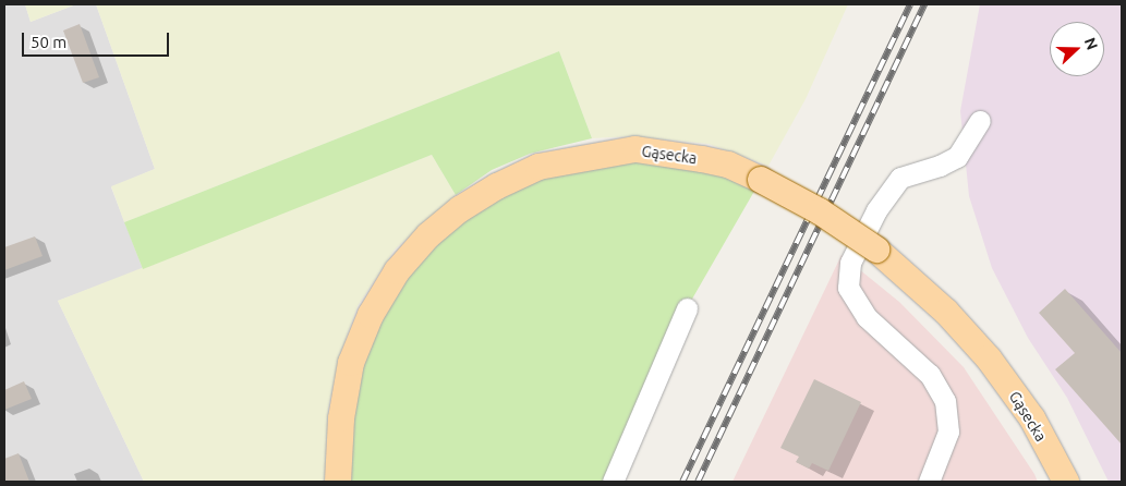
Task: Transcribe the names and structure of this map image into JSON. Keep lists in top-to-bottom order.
{
  "streets": {
    "main road": ["Gąsecka"]
  },
  "scale_bar": "50 m",
  "north": "right"
}
